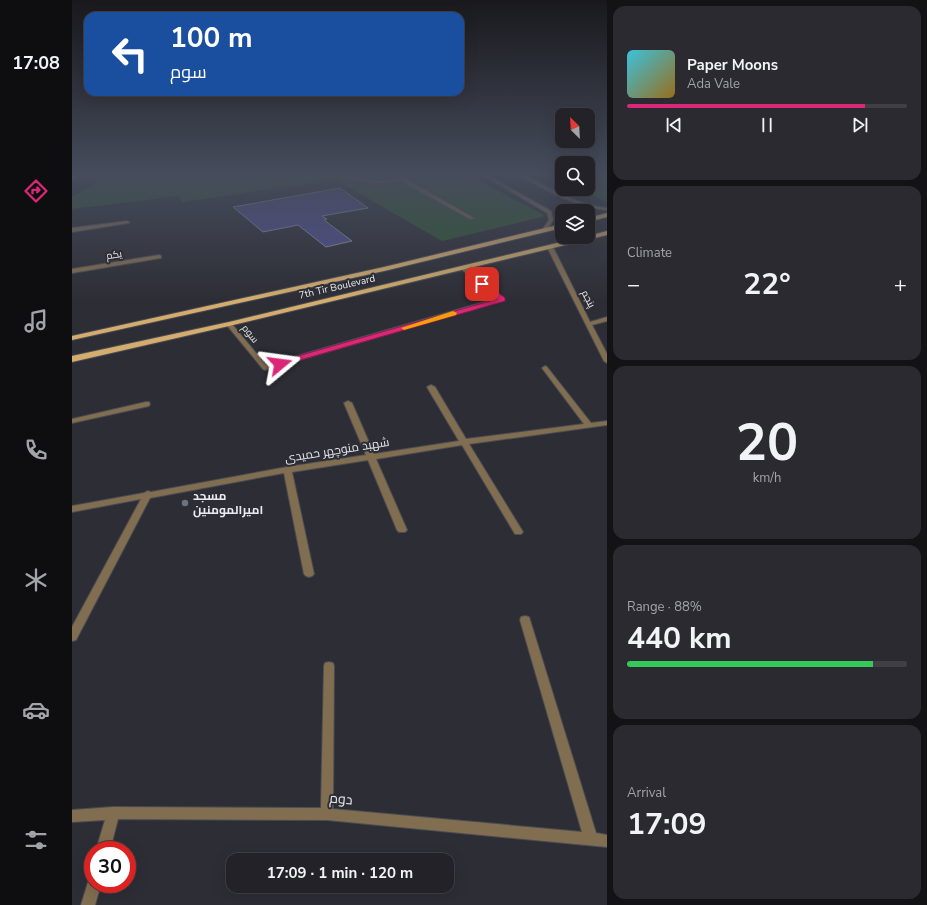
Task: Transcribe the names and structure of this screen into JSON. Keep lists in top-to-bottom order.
{
  "streets": {
    "main road": ["7th Tir Boulevard"],
    "street": [
      "یکم",
      "پنجم",
      "سوم",
      "شهبد منوچهر حمیدی",
      "دوم"
    ]
  },
  "crossings": [
    ["7th Tir Boulevard", "پنجم"],
    ["7th Tir Boulevard", "سوم"]
  ],
  "places": ["مسجد امیرالمومنین"],
  "north": "top left",
  "page": {
    "tabs": "17:08",
    "turn": ["100 m", "سوم"],
    "song": ["Paper Moons", "Ada Vale"],
    "tile": [
      "Climate",
      ["20", "km/h"],
      ["Range · 88%", "440 km"],
      ["Arrival", "17:09"]
    ],
    "heat": ["−", "22°", "+"],
    "limit": "30",
    "trip": "17:09 · 1 min · 120 m"
  }
}
